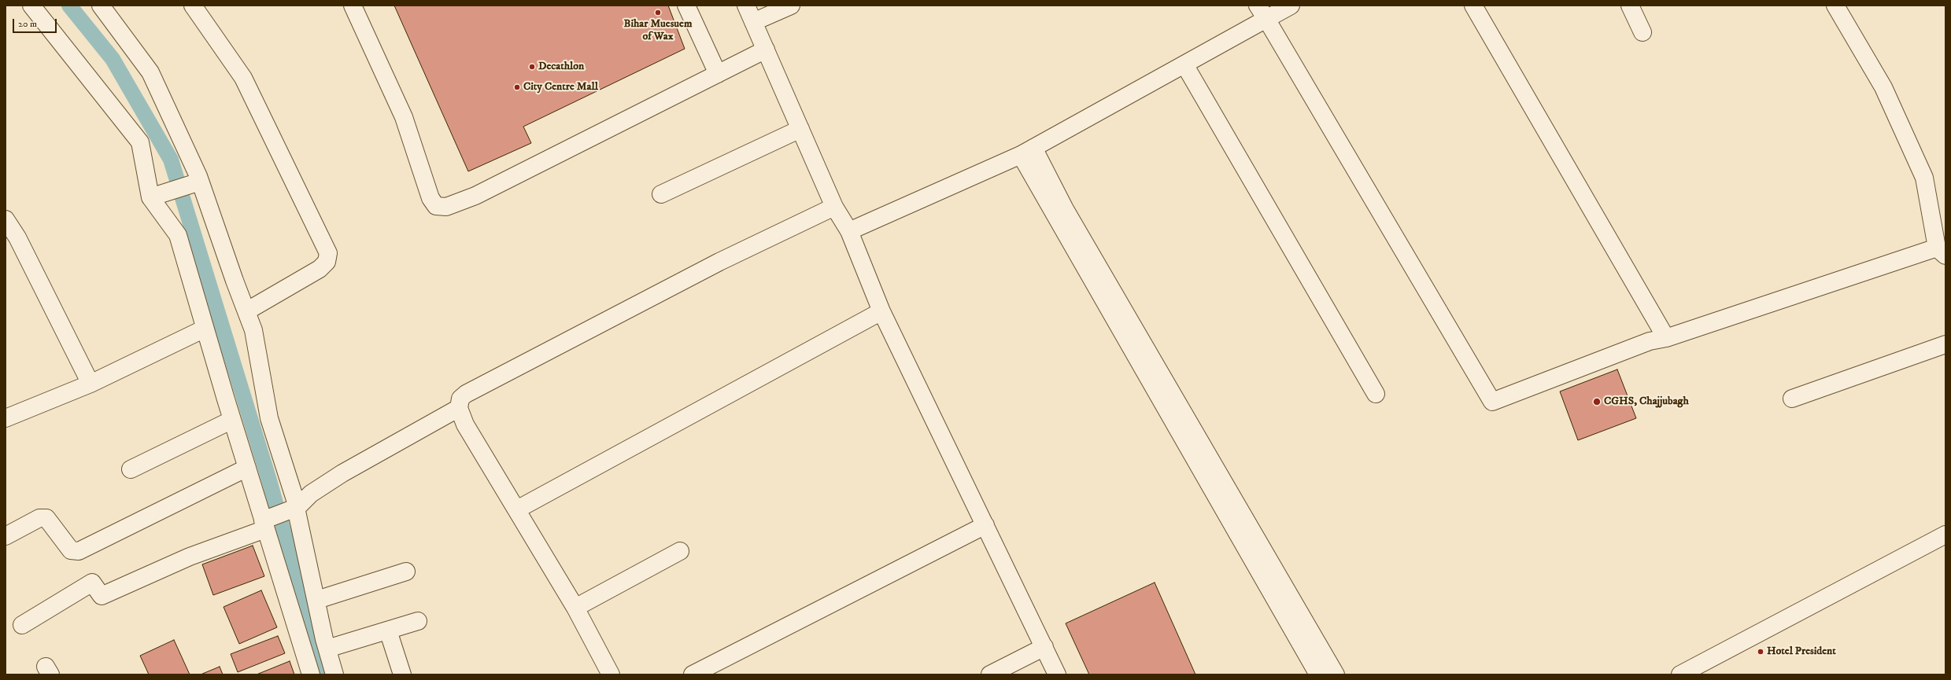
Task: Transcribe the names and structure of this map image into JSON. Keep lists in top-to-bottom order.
{
  "places": [
    "Bihar Muesuem of Wax",
    "Decathlon",
    "City Centre Mall",
    "CGHS, Chajjubagh",
    "Hotel President"
  ],
  "scale_bar": "20 m"
}
